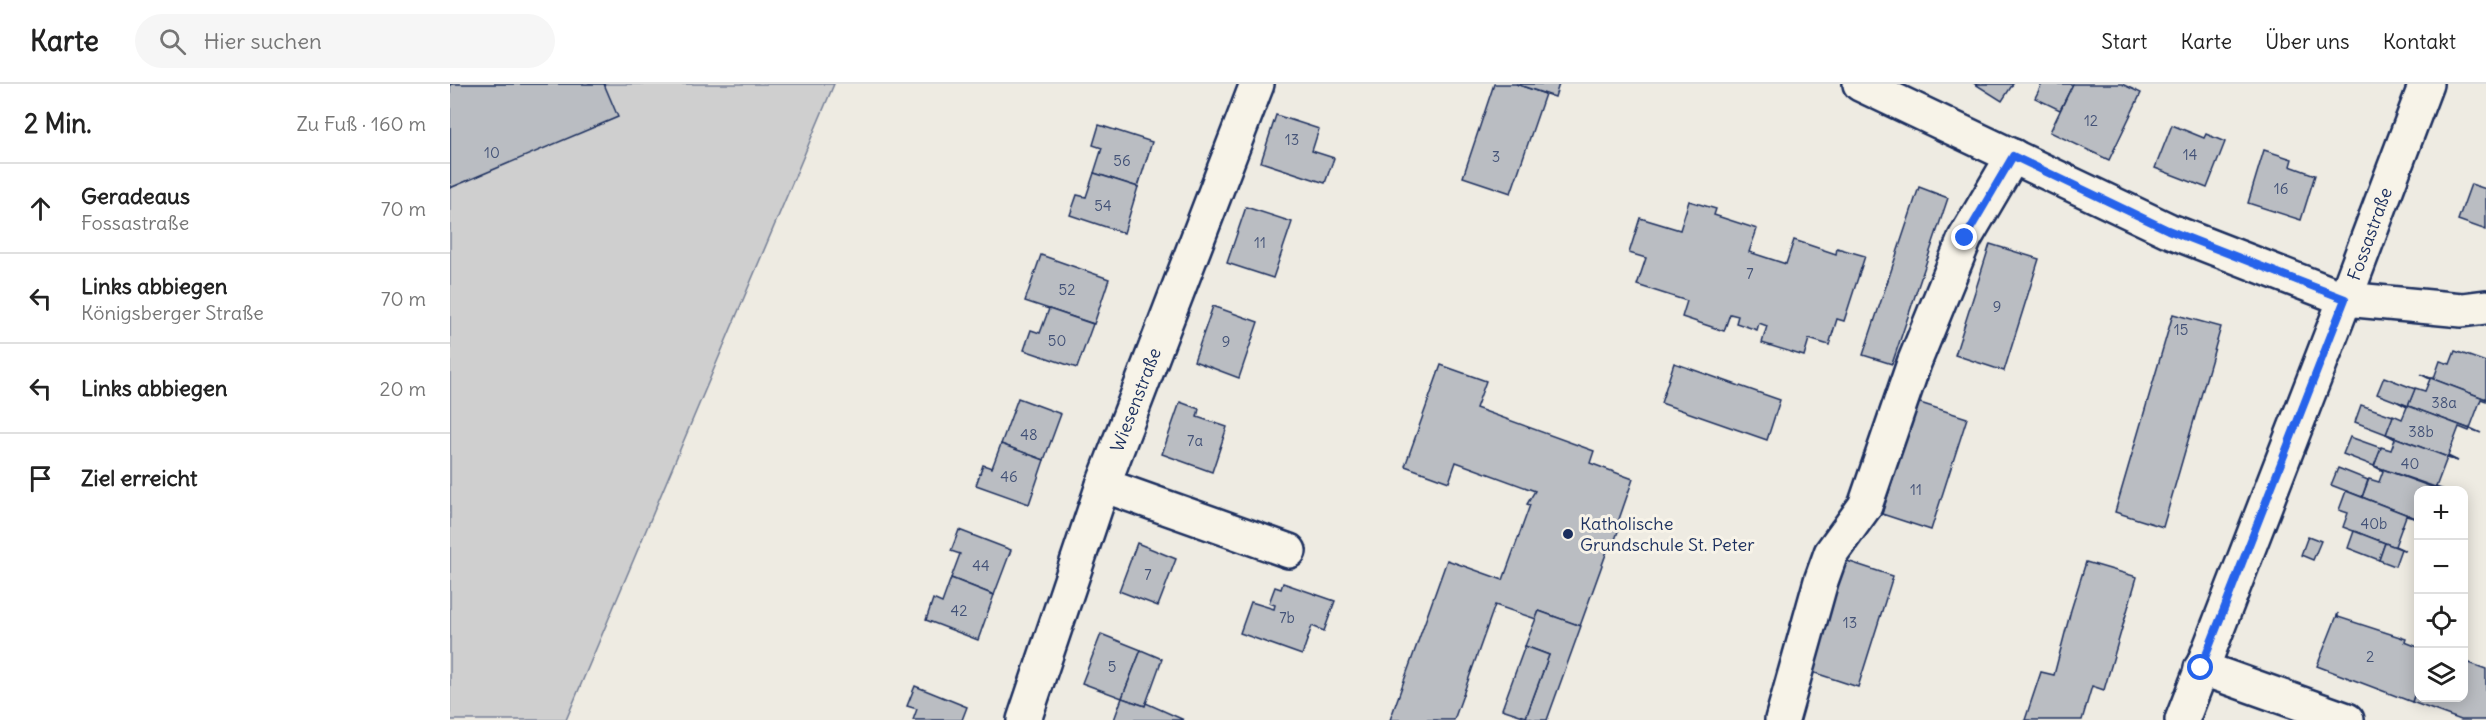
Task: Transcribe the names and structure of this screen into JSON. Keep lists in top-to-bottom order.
{
  "streets": {
    "street": ["Fossastraße", "Wiesenstraße"]
  },
  "places": ["Katholische Grundschule St. Peter"],
  "house_numbers": [
    "12",
    "13",
    "10",
    "14",
    "3",
    "56",
    "16",
    "54",
    "11",
    "7",
    "52",
    "9",
    "15",
    "50",
    "9",
    "38a",
    "38b",
    "48",
    "7a",
    "40",
    "46",
    "11",
    "40b",
    "44",
    "7",
    "42",
    "7b",
    "13",
    "2",
    "5"
  ],
  "page": {
    "header": "Karte",
    "search": "Hier suchen",
    "nav": [
      "Start",
      "Karte",
      "Über uns",
      "Kontakt"
    ],
    "heading": ["2 Min.", "Zu Fuß · 160 m"],
    "list": [
      ["Geradeaus", "Fossastraße", "70 m"],
      ["Links abbiegen", "Königsberger Straße", "70 m"],
      ["Links abbiegen", "20 m"],
      "Ziel erreicht"
    ],
    "map_buttons": ["+", "−"]
  }
}
